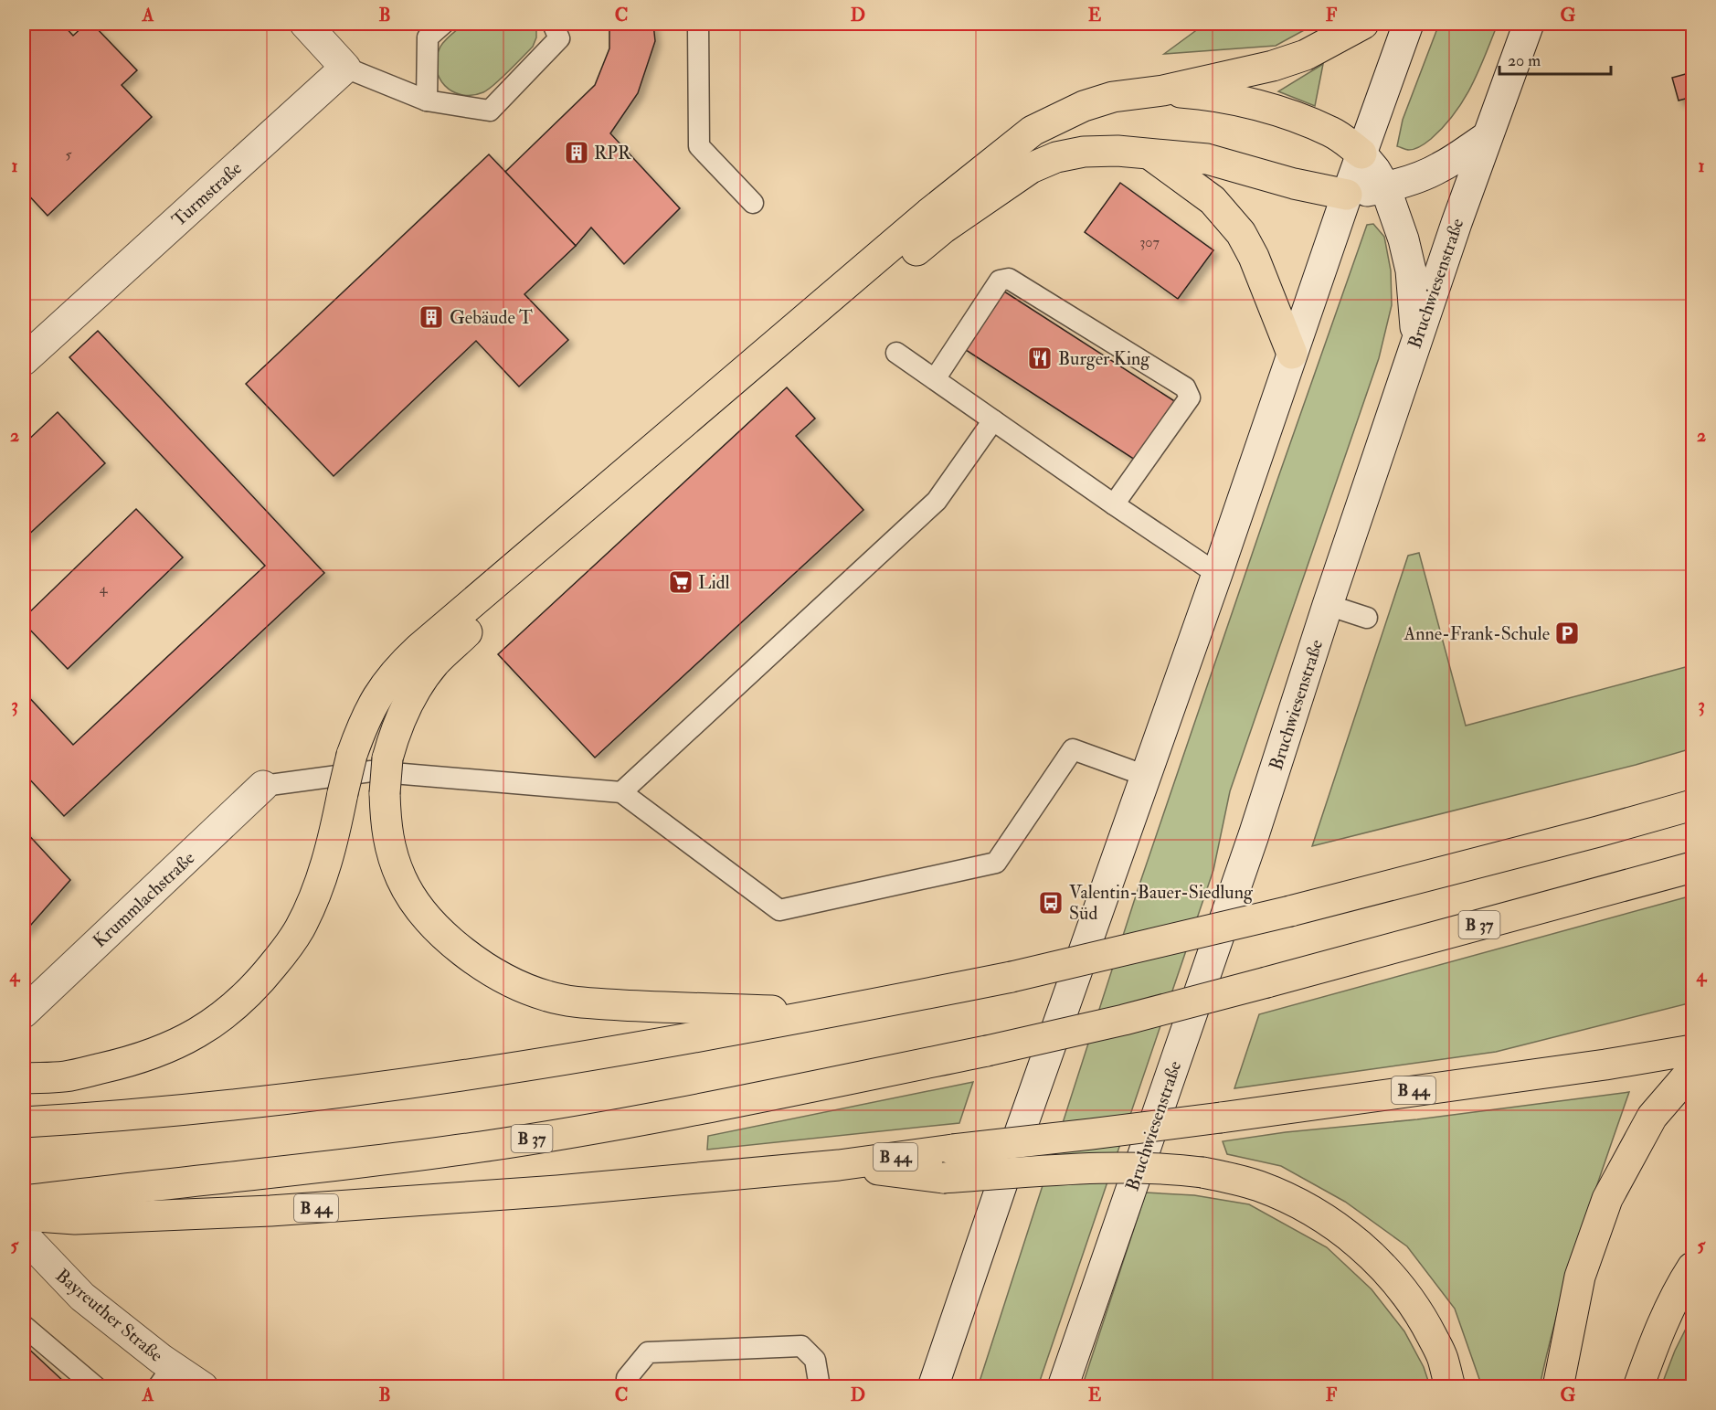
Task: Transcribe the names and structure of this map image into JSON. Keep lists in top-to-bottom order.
{
  "streets": {
    "highway": ["B 37", "B 44"],
    "main road": [
      "Turmstraße",
      "Bruchwiesenstraße",
      "Krummlachstraße",
      "Bayreuther Straße"
    ]
  },
  "crossings": [
    ["B 37", "B 44"]
  ],
  "places": {
    "building": ["RPR", "Gebäude T"],
    "restaurant": ["Burger King"],
    "supermarket": ["Lidl"],
    "parking": ["Anne-Frank-Schule"],
    "bus stop": ["Valentin-Bauer-Siedlung Süd"]
  },
  "house_numbers": ["5", "307", "4"],
  "scale_bar": "20 m",
  "grid": {
    "columns": [
      "A",
      "B",
      "C",
      "D",
      "E",
      "F",
      "G"
    ],
    "rows": [
      "1",
      "2",
      "3",
      "4",
      "5"
    ]
  }
}
